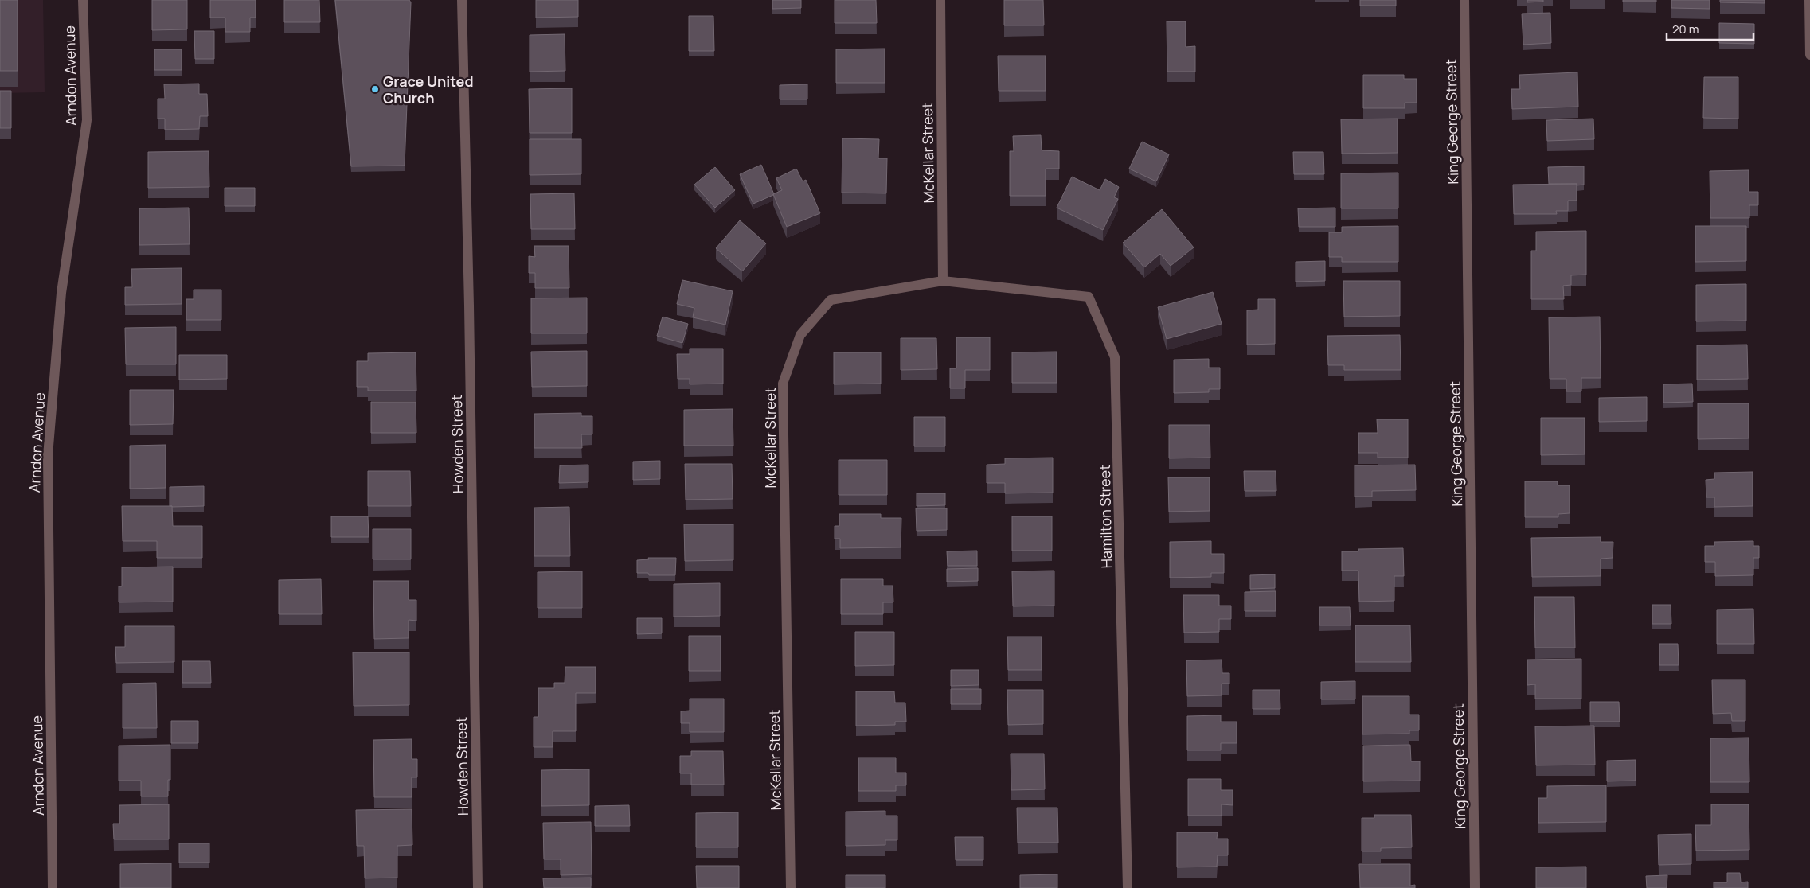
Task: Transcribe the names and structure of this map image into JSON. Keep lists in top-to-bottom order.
{
  "streets": {
    "street": [
      "Arndon Avenue",
      "King George Street",
      "McKellar Street",
      "Howden Street",
      "Hamilton Street"
    ]
  },
  "crossings": [
    ["McKellar Street", "Hamilton Street"]
  ],
  "places": ["Grace United Church"],
  "scale_bar": "20 m"
}
